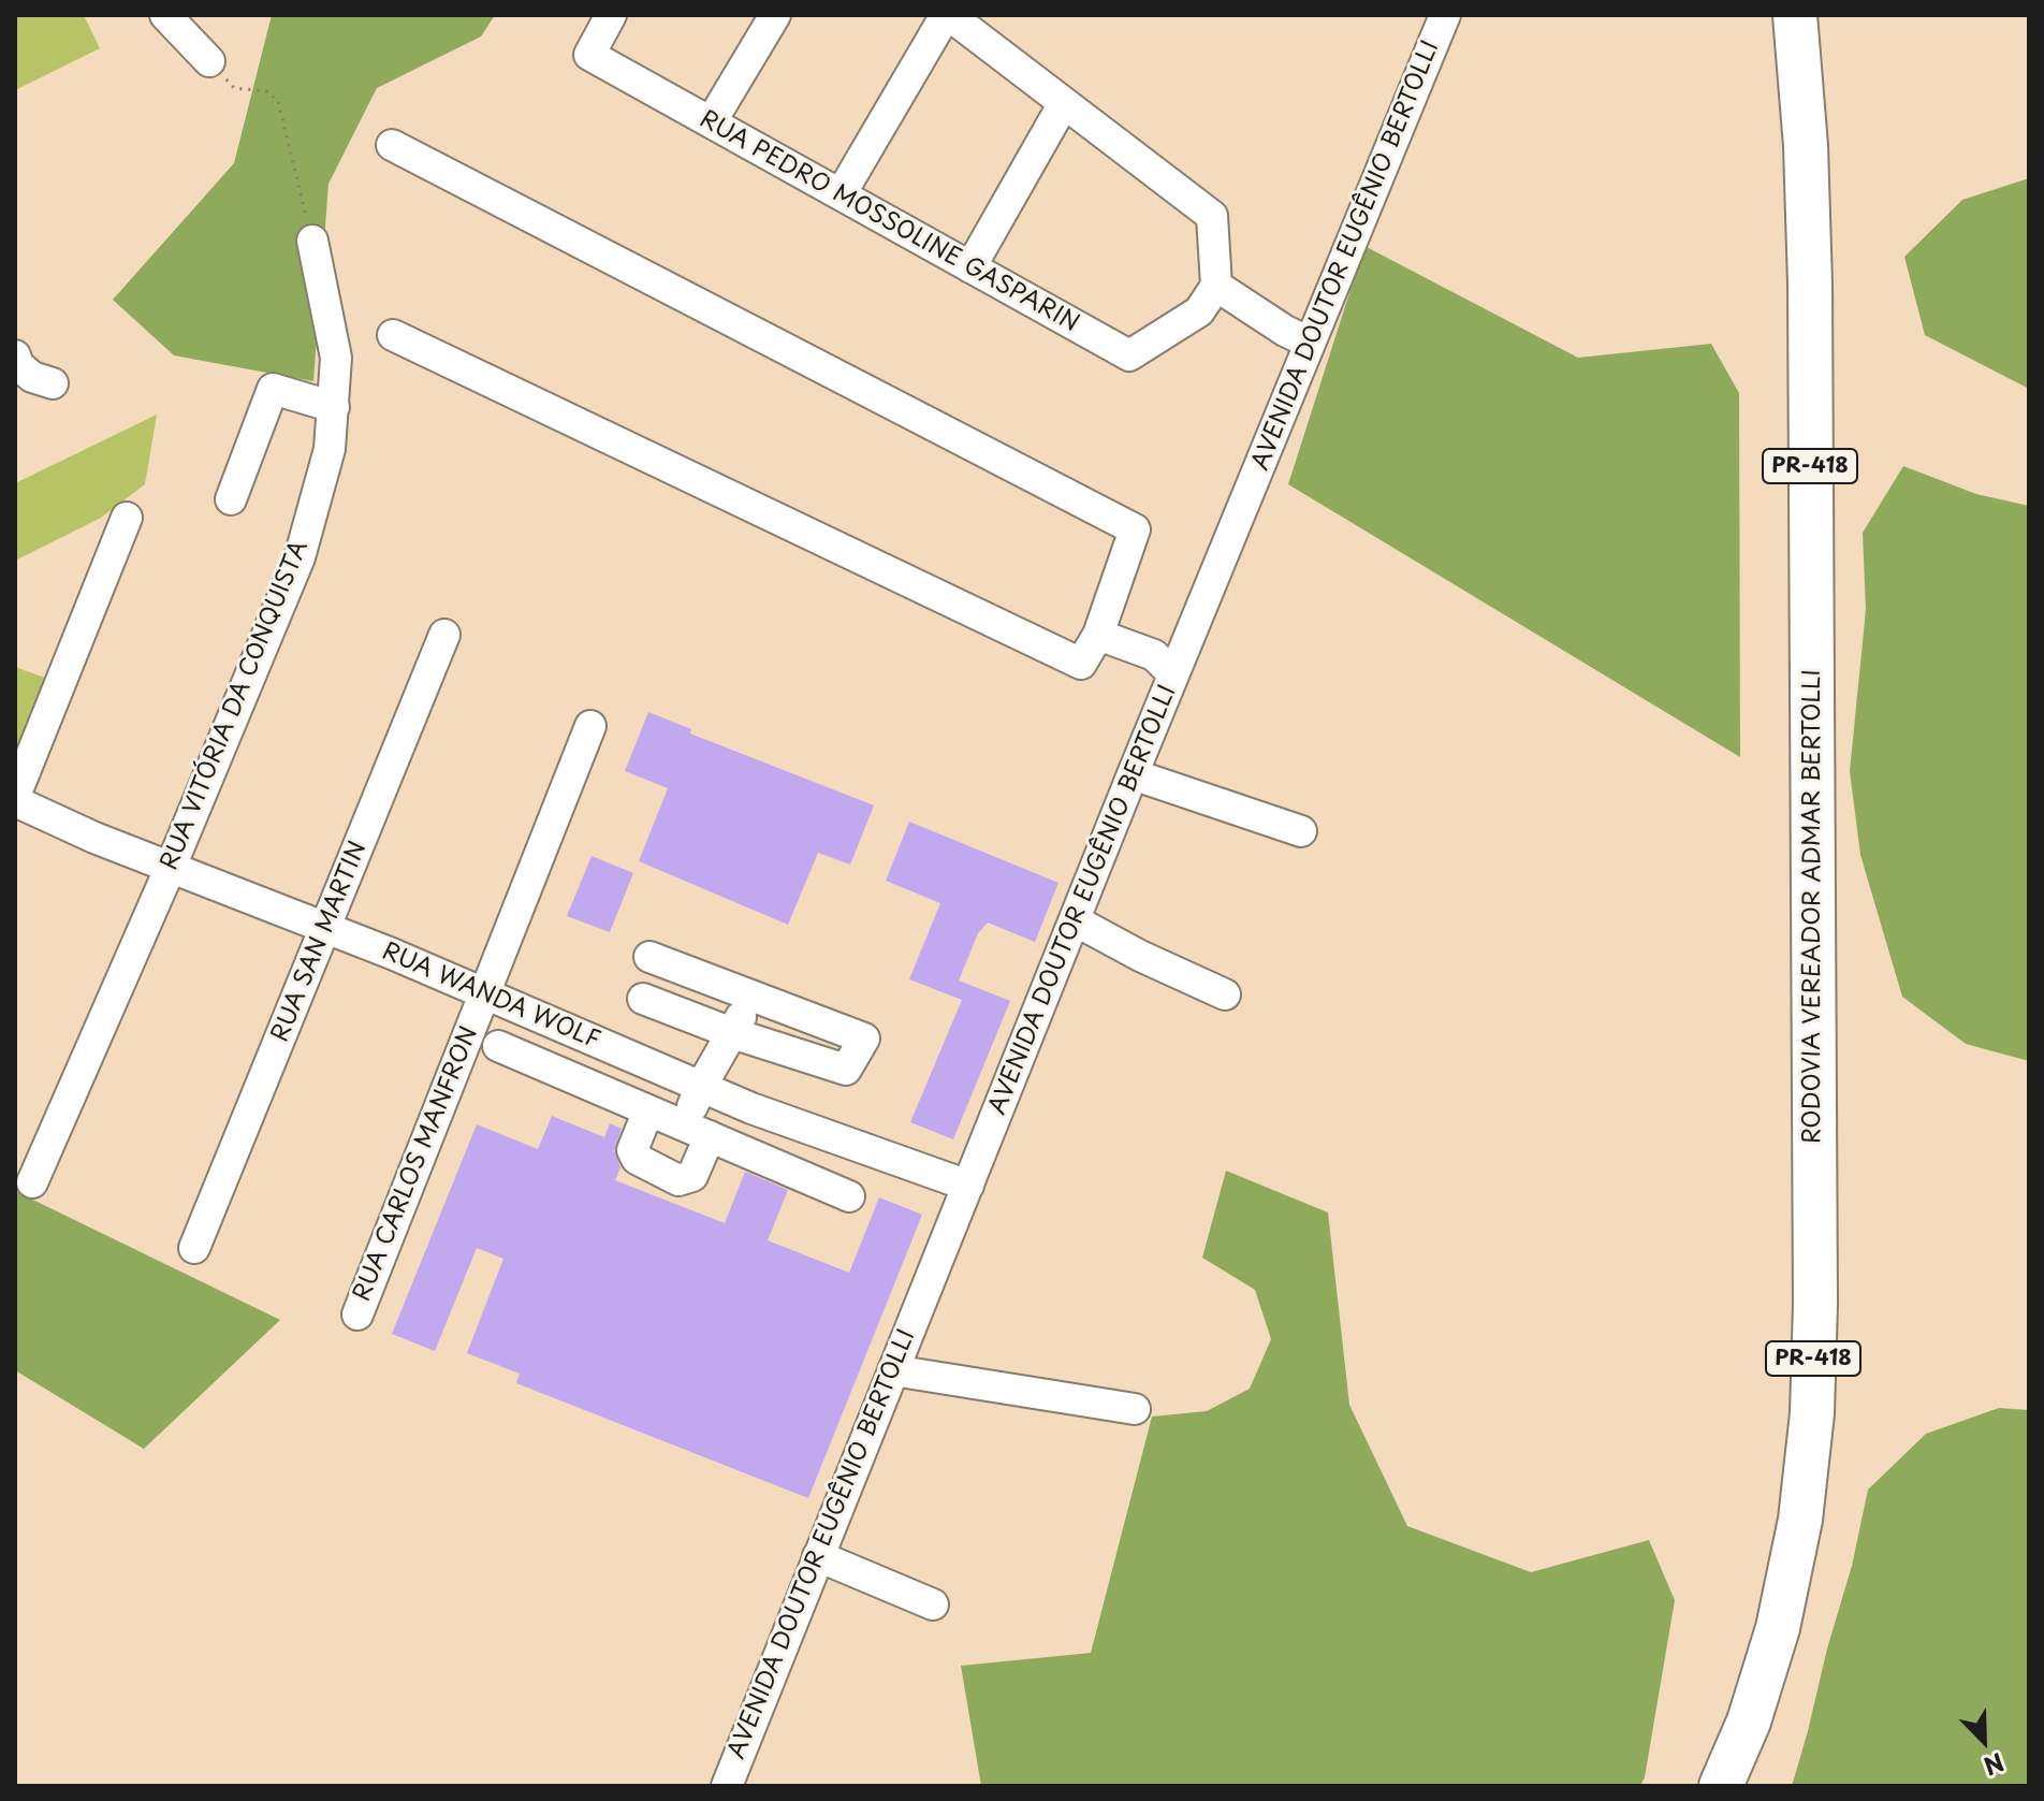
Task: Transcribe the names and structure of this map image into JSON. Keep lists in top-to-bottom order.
{
  "streets": {
    "highway": ["PR-418", "RODOVIA VEREADOR ADMAR BERTOLLI"],
    "street": [
      "RUA PEDRO MOSSOLINE GASPARIN",
      "AVENIDA DOUTOR EUGÊNIO BERTOLLI",
      "RUA VITÓRIA DA CONQUISTA",
      "RUA SAN MARTIN",
      "RUA WANDA WOLF",
      "RUA CARLOS MANFRON"
    ]
  },
  "crossings": [
    ["AVENIDA DOUTOR EUGÊNIO BERTOLLI", "RUA WANDA WOLF"],
    ["RUA VITÓRIA DA CONQUISTA", "RUA WANDA WOLF"],
    ["RUA SAN MARTIN", "RUA WANDA WOLF"],
    ["RUA WANDA WOLF", "RUA CARLOS MANFRON"]
  ],
  "north": "bottom right"
}
